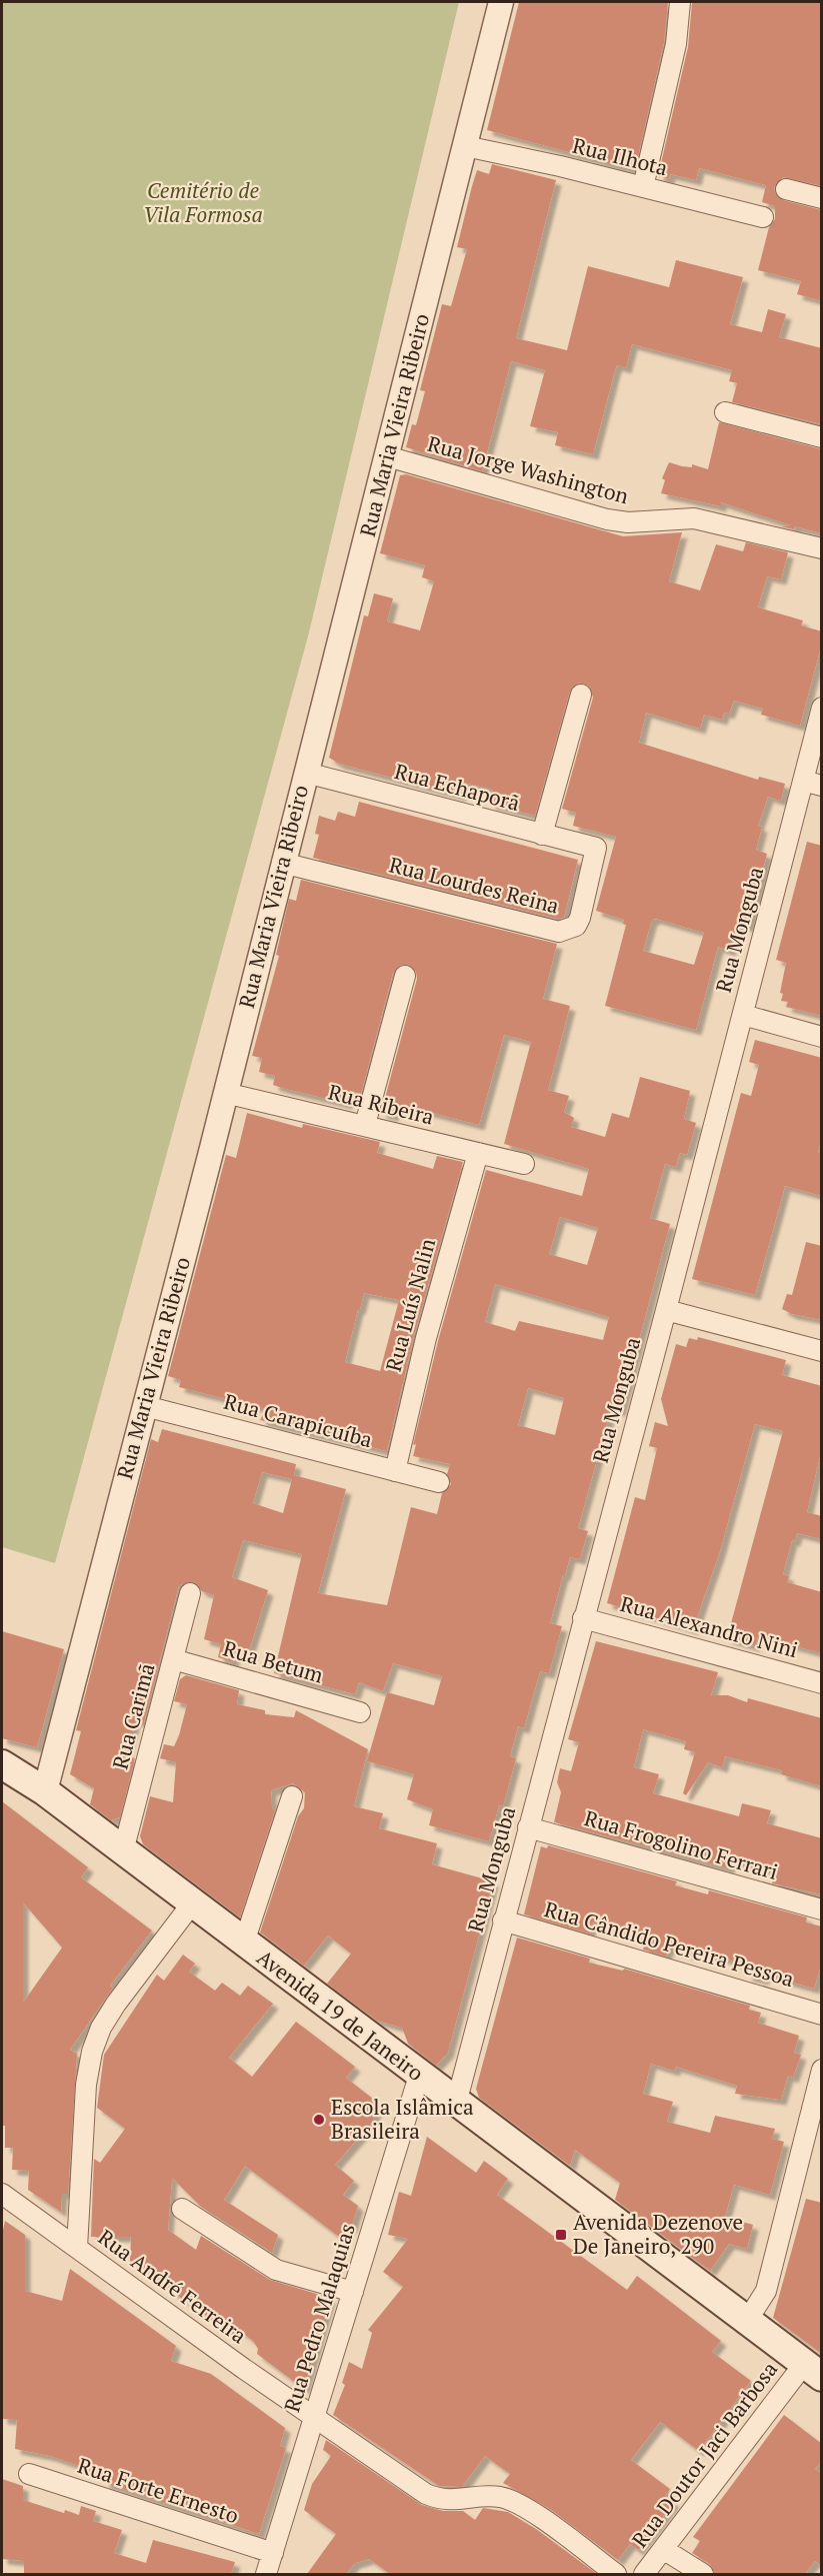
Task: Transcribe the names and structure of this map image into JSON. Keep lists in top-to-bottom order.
{
  "streets": {
    "main road": ["Avenida 19 de Janeiro"],
    "street": [
      "Rua Ilhota",
      "Rua Maria Vieira Ribeiro",
      "Rua Jorge Washington",
      "Rua Echaporã",
      "Rua Lourdes Reina",
      "Rua Monguba",
      "Rua Ribeira",
      "Rua Luís Nalin",
      "Rua Carapicuíba",
      "Rua Alexandro Nini",
      "Rua Betum",
      "Rua Carimã",
      "Rua Frogolino Ferrari",
      "Rua Cândido Pereira Pessoa",
      "Rua André Ferreira",
      "Rua Pedro Malaquias",
      "Rua Doutor Jaci Barbosa",
      "Rua Forte Ernesto"
    ]
  },
  "crossings": [
    ["Rua Ilhota", "Rua Maria Vieira Ribeiro"],
    ["Rua Maria Vieira Ribeiro", "Rua Jorge Washington"],
    ["Rua Maria Vieira Ribeiro", "Rua Echaporã"],
    ["Rua Maria Vieira Ribeiro", "Rua Lourdes Reina"],
    ["Rua Maria Vieira Ribeiro", "Rua Ribeira"],
    ["Rua Maria Vieira Ribeiro", "Rua Carapicuíba"],
    ["Rua Maria Vieira Ribeiro", "Avenida 19 de Janeiro"],
    ["Rua Echaporã", "Rua Lourdes Reina"],
    ["Rua Monguba", "Rua Alexandro Nini"],
    ["Rua Monguba", "Rua Frogolino Ferrari"],
    ["Rua Monguba", "Rua Cândido Pereira Pessoa"],
    ["Rua Monguba", "Avenida 19 de Janeiro"],
    ["Rua Ribeira", "Rua Luís Nalin"],
    ["Rua Luís Nalin", "Rua Carapicuíba"],
    ["Rua Betum", "Rua Carimã"],
    ["Rua Carimã", "Avenida 19 de Janeiro"],
    ["Avenida 19 de Janeiro", "Rua Pedro Malaquias"],
    ["Avenida 19 de Janeiro", "Rua Doutor Jaci Barbosa"],
    ["Rua André Ferreira", "Rua Pedro Malaquias"],
    ["Rua Pedro Malaquias", "Rua Forte Ernesto"]
  ],
  "parks": ["Cemitério de Vila Formosa"],
  "places": {
    "other": ["Escola Islâmica Brasileira"],
    "transit": ["Avenida Dezenove De Janeiro, 290"]
  }
}
